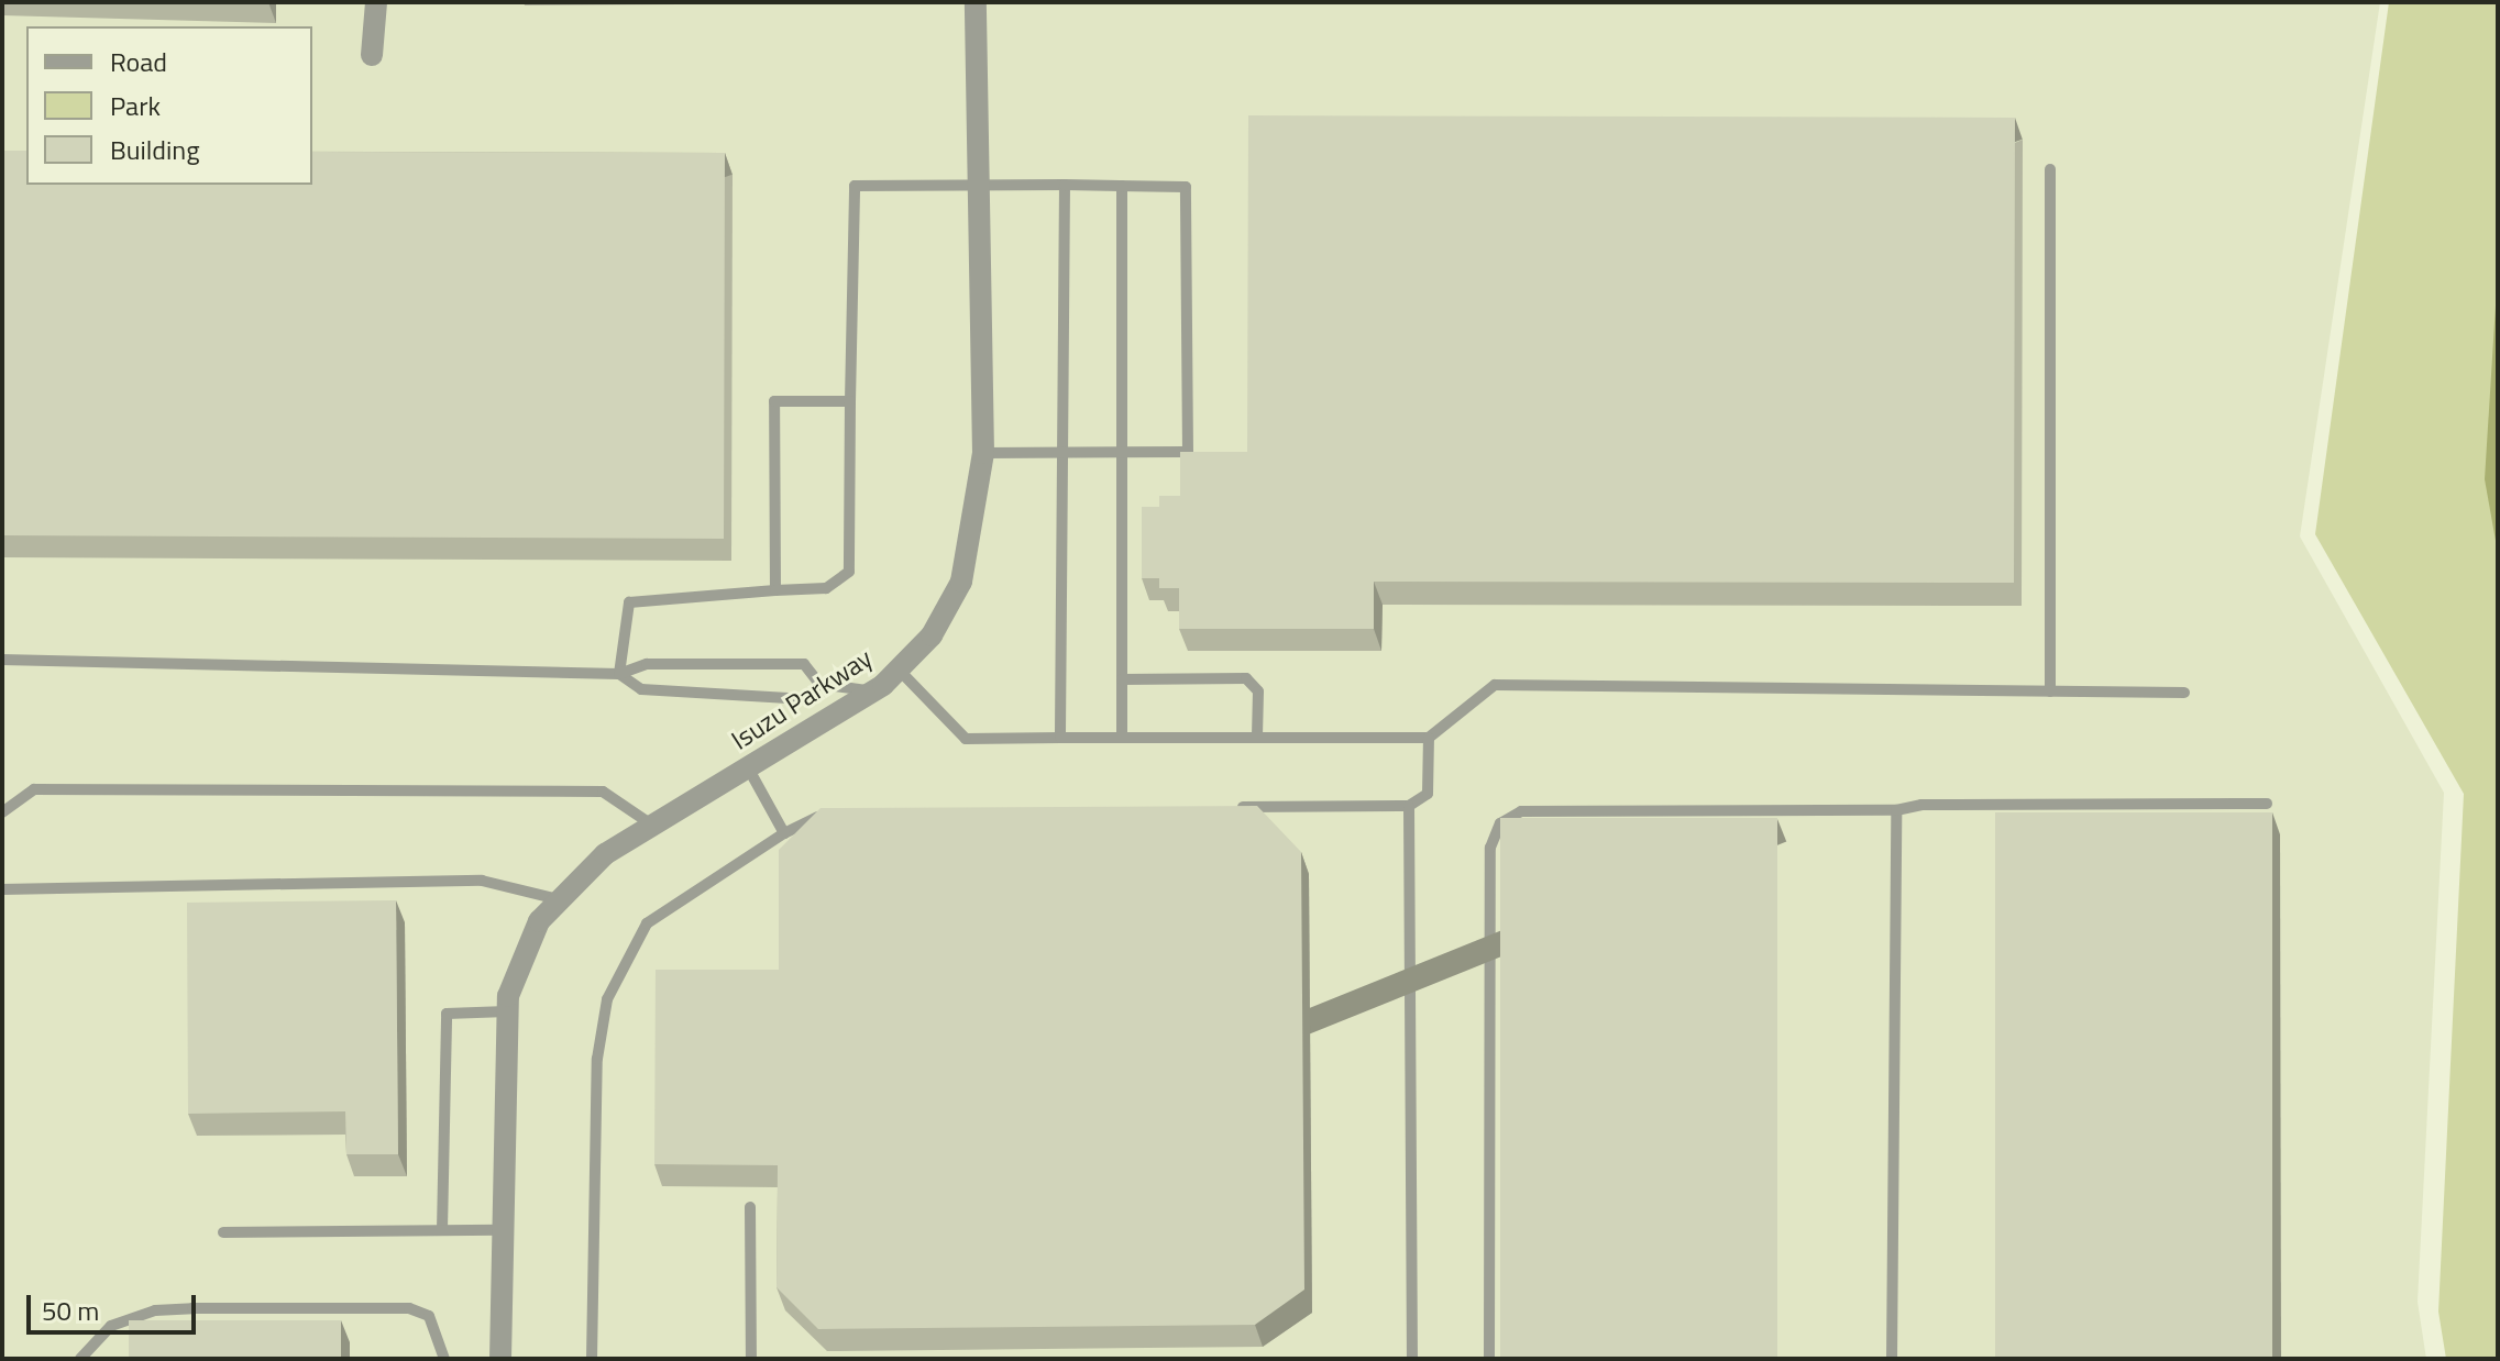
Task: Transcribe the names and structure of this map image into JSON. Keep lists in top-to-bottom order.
{
  "streets": {
    "street": ["Isuzu Parkway"]
  },
  "legend": ["Road", "Park", "Building"],
  "scale_bar": "50 m"
}
